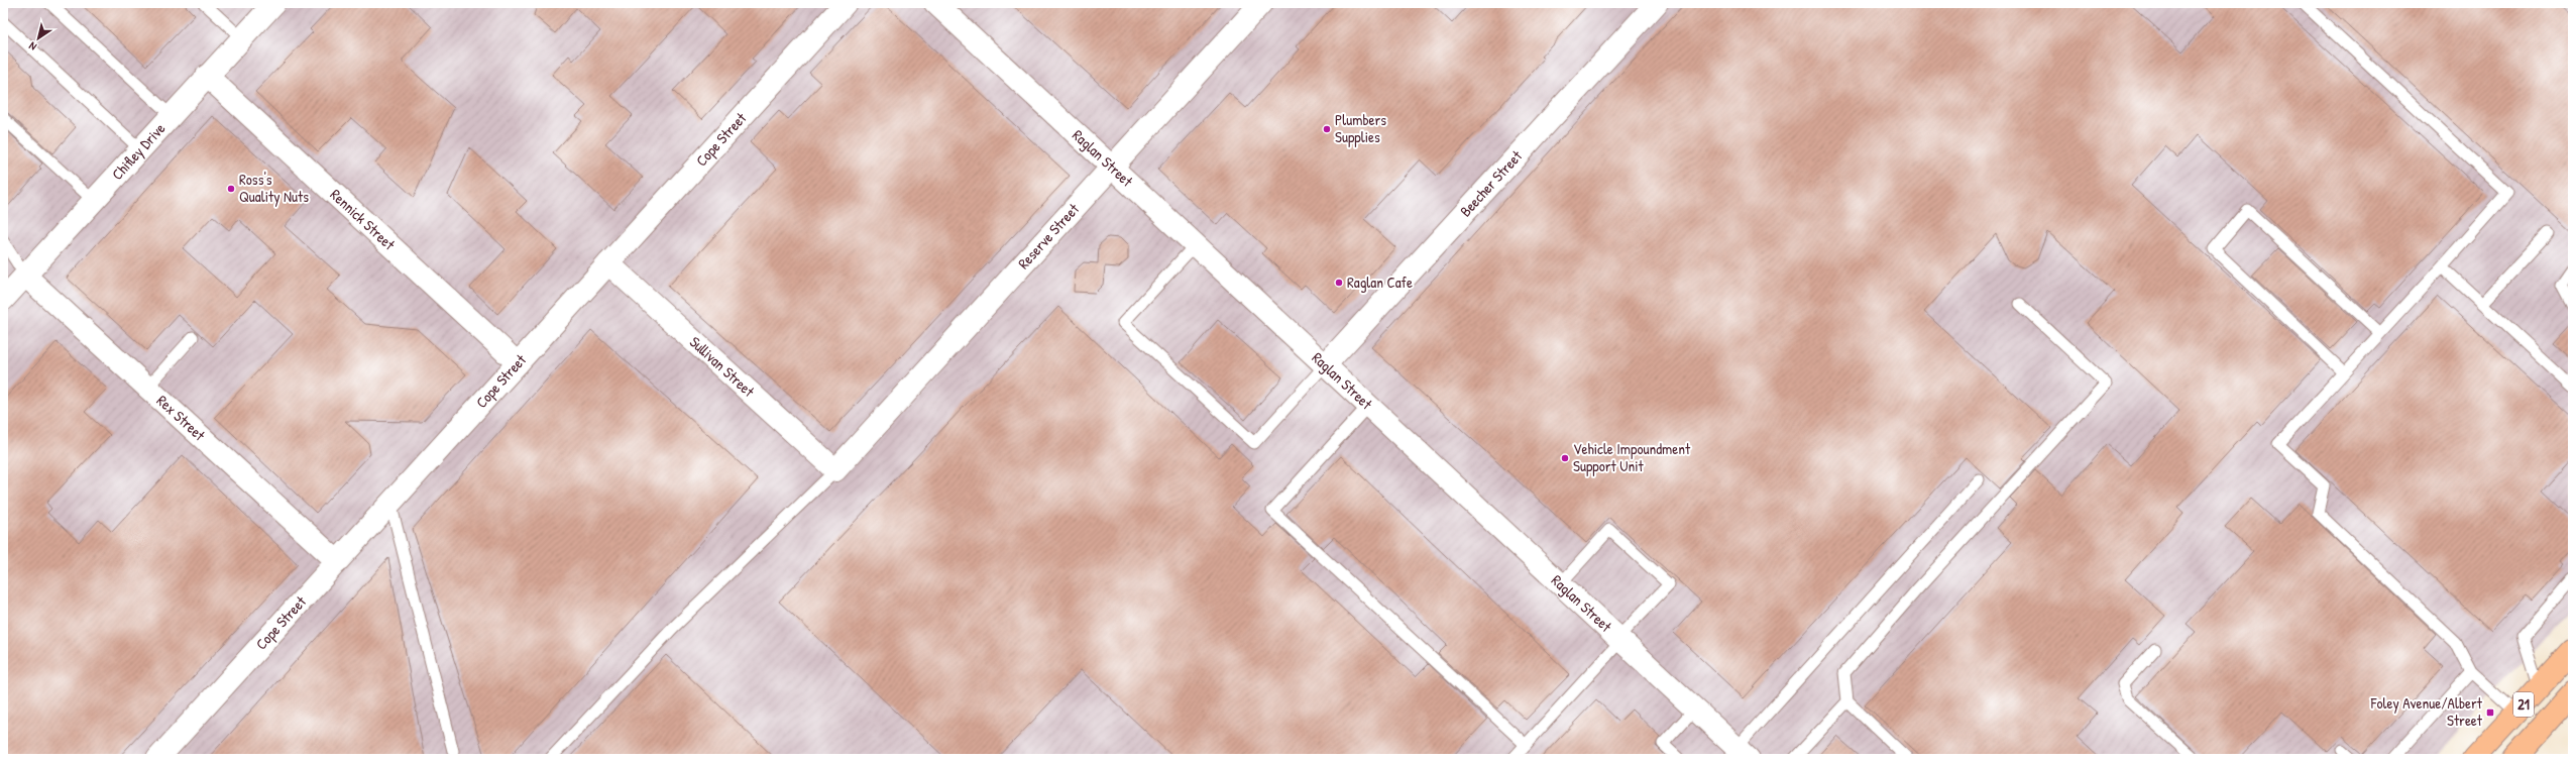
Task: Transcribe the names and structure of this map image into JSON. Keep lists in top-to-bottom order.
{
  "streets": {
    "main road": ["21"],
    "street": [
      "Cope Street",
      "Chifley Drive",
      "Raglan Street",
      "Beecher Street",
      "Rennick Street",
      "Reserve Street",
      "Sullivan Street",
      "Rex Street"
    ]
  },
  "crossings": [
    ["Cope Street", "Rennick Street"],
    ["Cope Street", "Sullivan Street"],
    ["Cope Street", "Rex Street"],
    ["Chifley Drive", "Rennick Street"],
    ["Chifley Drive", "Rex Street"],
    ["Raglan Street", "Beecher Street"],
    ["Raglan Street", "Reserve Street"],
    ["Reserve Street", "Sullivan Street"]
  ],
  "places": {
    "other": [
      "Plumbers Supplies",
      "Ross's Quality Nuts",
      "Raglan Cafe",
      "Vehicle Impoundment Support Unit"
    ],
    "transit": ["Foley Avenue/Albert Street"]
  },
  "north": "bottom left"
}
